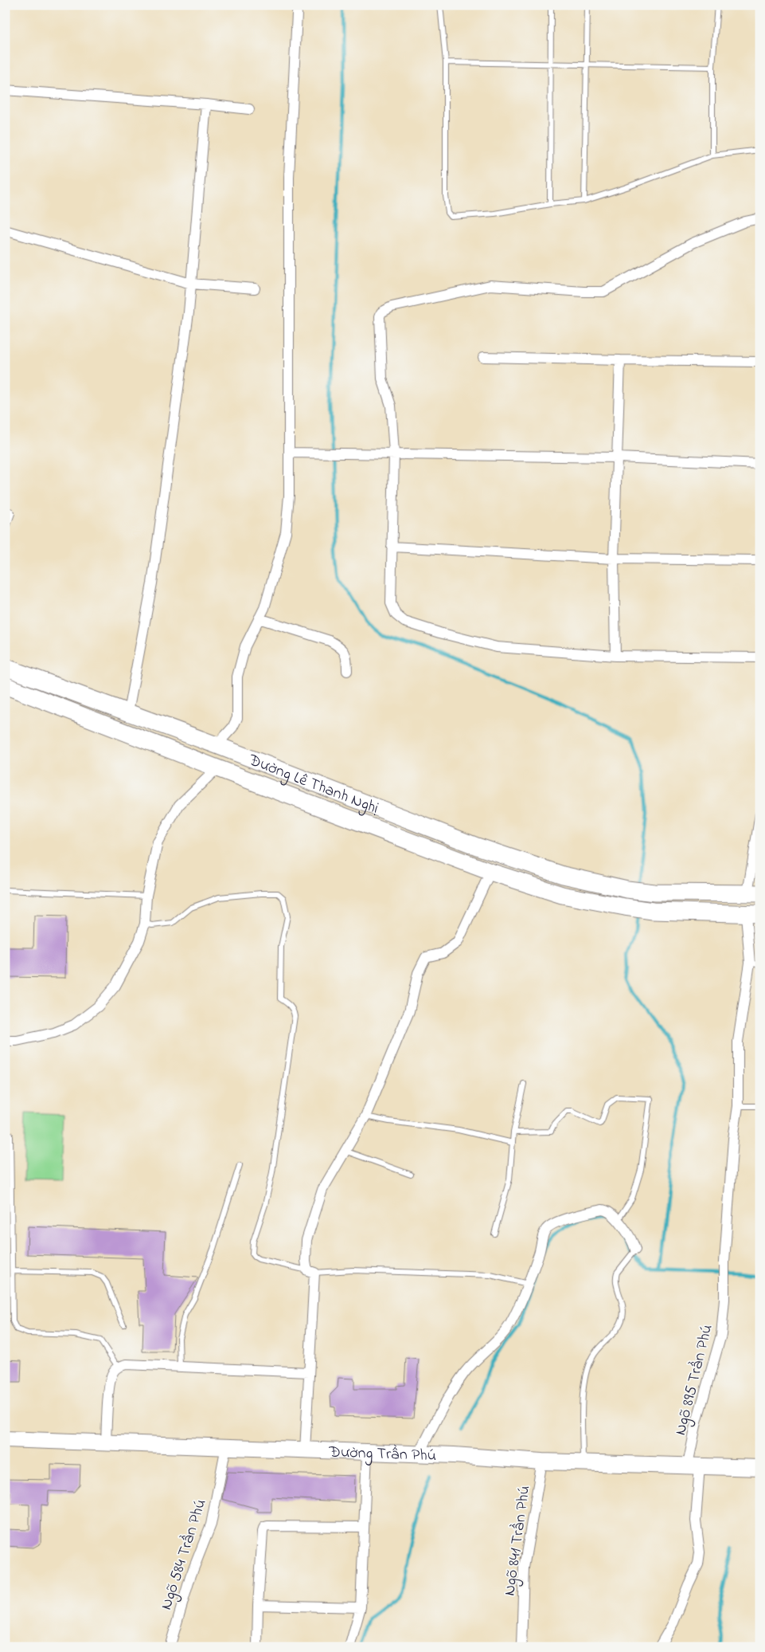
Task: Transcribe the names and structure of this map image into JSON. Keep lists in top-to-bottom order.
{
  "streets": {
    "highway": ["Đường Lê Thanh Nghị"],
    "main road": ["Đường Trần Phú"],
    "street": ["Ngõ 895 Trần Phú", "Ngõ 841 Trần Phú", "Ngõ 584 Trần Phú"]
  },
  "crossings": [
    ["Đường Lê Thanh Nghị", "Ngõ 895 Trần Phú"],
    ["Ngõ 895 Trần Phú", "Đường Trần Phú"],
    ["Đường Trần Phú", "Ngõ 841 Trần Phú"],
    ["Đường Trần Phú", "Ngõ 584 Trần Phú"]
  ]
}
